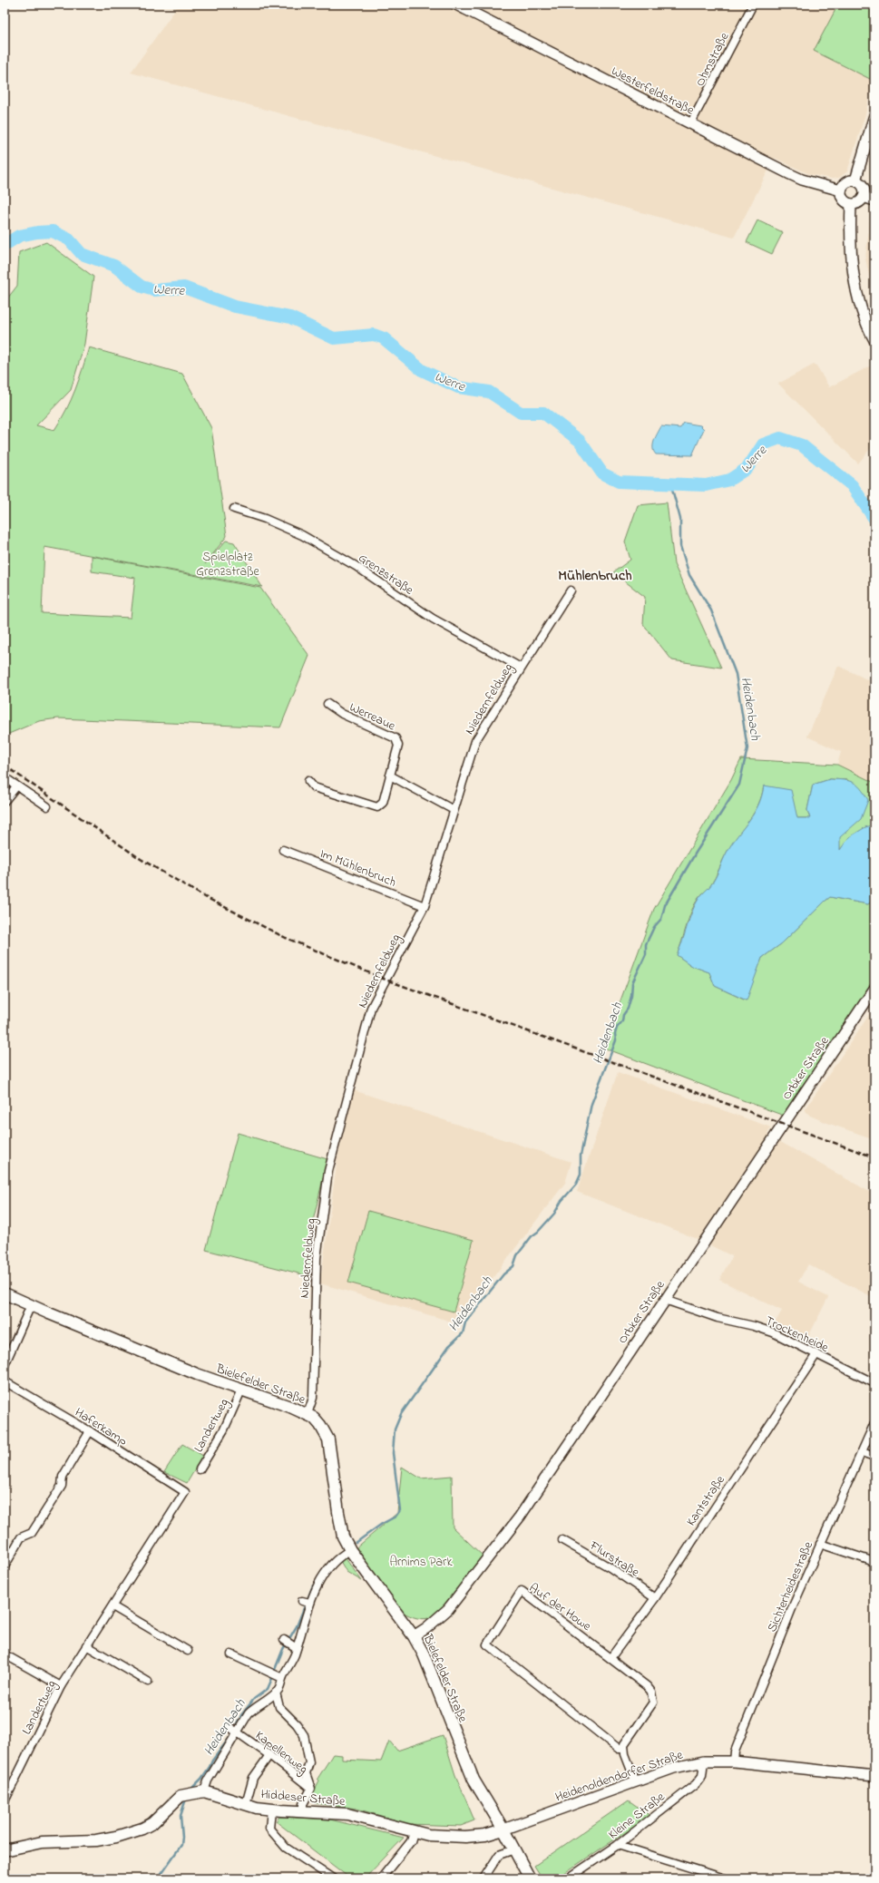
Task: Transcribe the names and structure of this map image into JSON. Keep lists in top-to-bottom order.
{
  "streets": {
    "main road": ["Bielefelder Straße", "Hiddeser Straße"],
    "street": [
      "Ohmstraße",
      "Westerfeldstraße",
      "Grenzstraße",
      "Niedernfeldweg",
      "Werreaue",
      "Im Mühlenbruch",
      "Orbker Straße",
      "Trockenheide",
      "Landertweg",
      "Haferkamp",
      "Kantstraße",
      "Flurstraße",
      "Sichterheidestraße",
      "Auf der Howe",
      "Kapellenweg",
      "Heidenoldendorfer Straße",
      "Kleine Straße"
    ]
  },
  "crossings": [
    ["Ohmstraße", "Westerfeldstraße"],
    ["Grenzstraße", "Niedernfeldweg"],
    ["Niedernfeldweg", "Im Mühlenbruch"],
    ["Niedernfeldweg", "Bielefelder Straße"],
    ["Orbker Straße", "Trockenheide"],
    ["Orbker Straße", "Bielefelder Straße"],
    ["Trockenheide", "Kantstraße"],
    ["Bielefelder Straße", "Landertweg"],
    ["Bielefelder Straße", "Heidenoldendorfer Straße"],
    ["Bielefelder Straße", "Hiddeser Straße"],
    ["Landertweg", "Haferkamp"],
    ["Kantstraße", "Flurstraße"],
    ["Kantstraße", "Auf der Howe"],
    ["Sichterheidestraße", "Heidenoldendorfer Straße"],
    ["Heidenoldendorfer Straße", "Hiddeser Straße"],
    ["Heidenoldendorfer Straße", "Kleine Straße"]
  ],
  "districts": ["Mühlenbruch"],
  "water": ["Werre", "Heidenbach"],
  "parks": ["Spielplatz Grenzstraße", "Arnims Park"]
}
